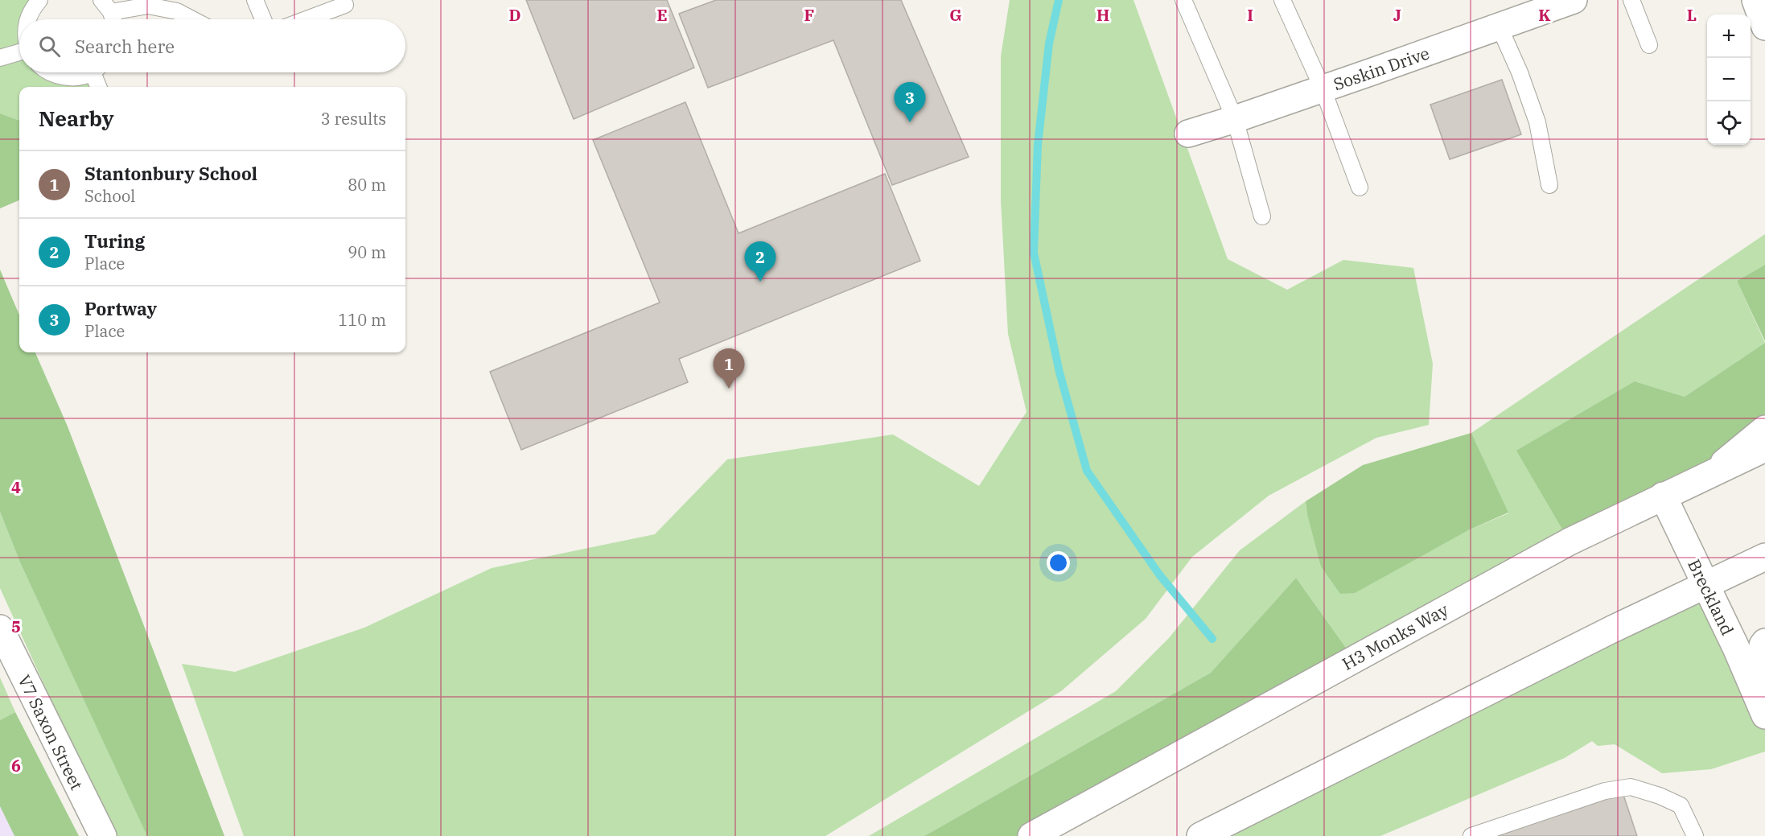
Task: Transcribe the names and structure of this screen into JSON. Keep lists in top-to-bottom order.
{
  "streets": {
    "main road": [
      "Soskin Drive",
      "Breckland",
      "H3 Monks Way",
      "V7 Saxon Street"
    ]
  },
  "crossings": [
    ["Breckland", "H3 Monks Way"]
  ],
  "page": {
    "map_buttons": ["+", "−"],
    "search": "Search here",
    "pins": ["3", "2", "1"],
    "heading": ["Nearby", "3 results"],
    "list": [
      {
        "mark": "1",
        "name": "Stantonbury School",
        "note": "School",
        "value": "80 m"
      },
      {
        "mark": "2",
        "name": "Turing",
        "note": "Place",
        "value": "90 m"
      },
      {
        "mark": "3",
        "name": "Portway",
        "note": "Place",
        "value": "110 m"
      }
    ]
  },
  "grid": {
    "columns": [
      "D",
      "E",
      "F",
      "G",
      "H",
      "I",
      "J",
      "K",
      "L"
    ],
    "rows": ["4", "5", "6"]
  }
}
